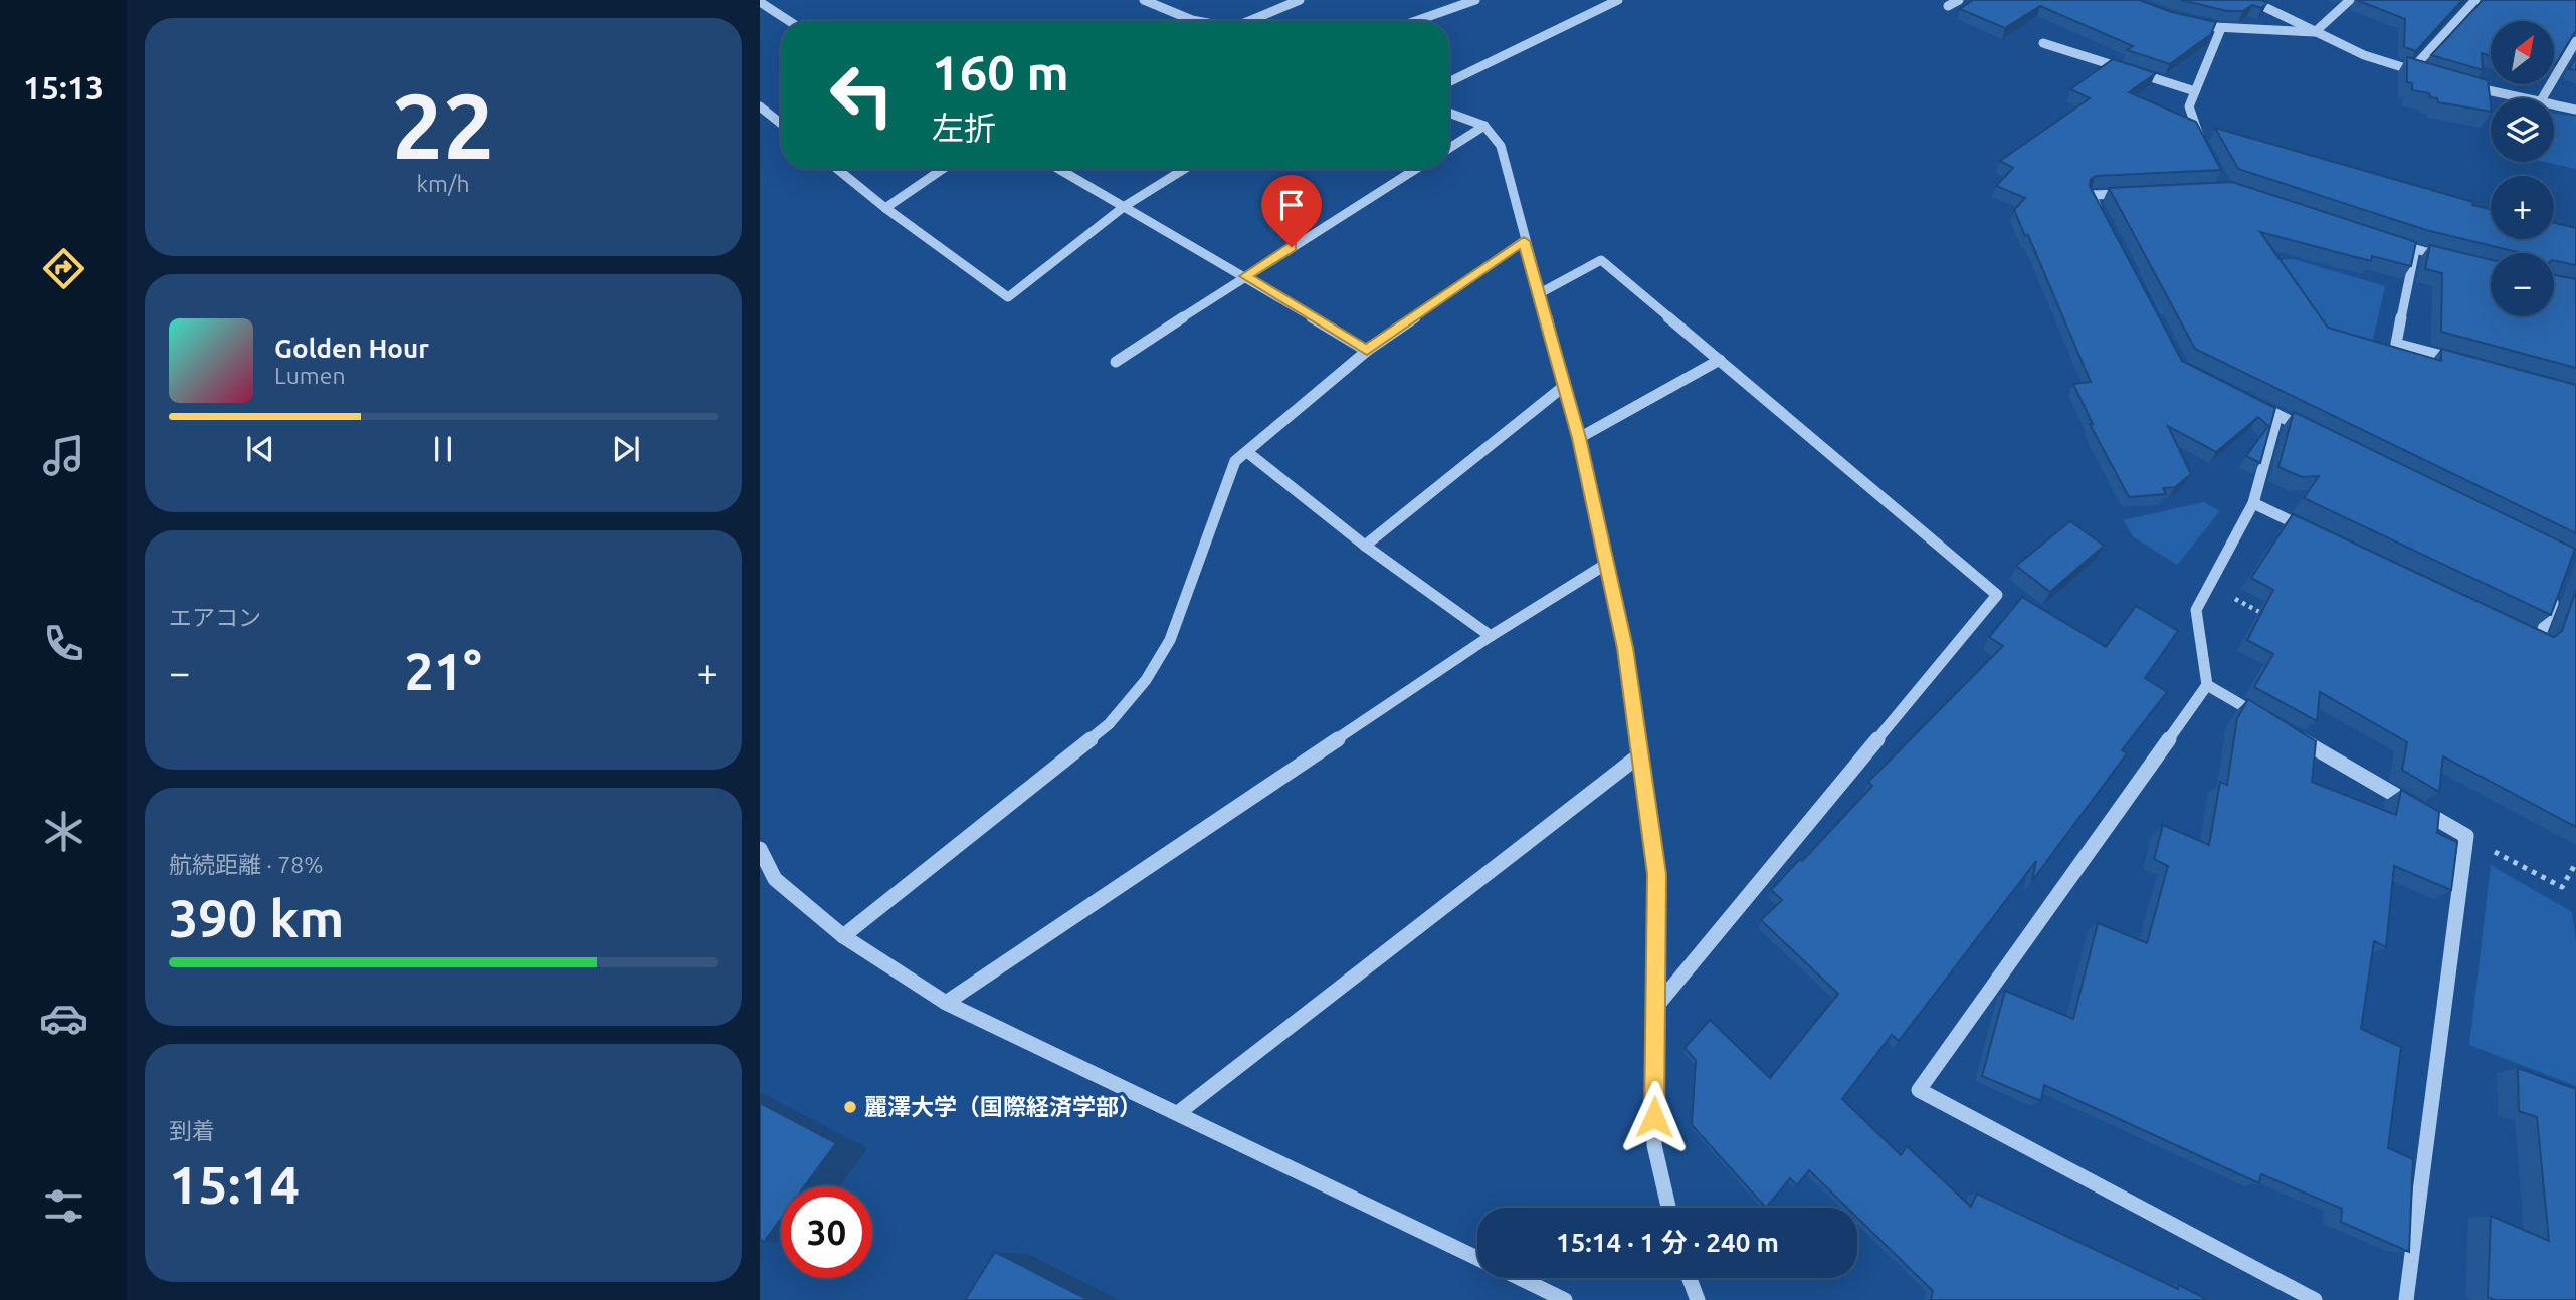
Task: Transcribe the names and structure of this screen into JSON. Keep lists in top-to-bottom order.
{
  "places": ["麗澤大学（国際経済学部）"],
  "north": "top right",
  "page": {
    "tabs": "15:13",
    "tile": [
      ["22", "km/h"],
      "エアコン",
      ["航続距離 · 78%", "390 km"],
      ["到着", "15:14"]
    ],
    "map_buttons": ["+", "−"],
    "turn": ["160 m", "左折"],
    "song": ["Golden Hour", "Lumen"],
    "heat": ["−", "21°", "+"],
    "limit": "30",
    "trip": "15:14 · 1 分 · 240 m"
  }
}
